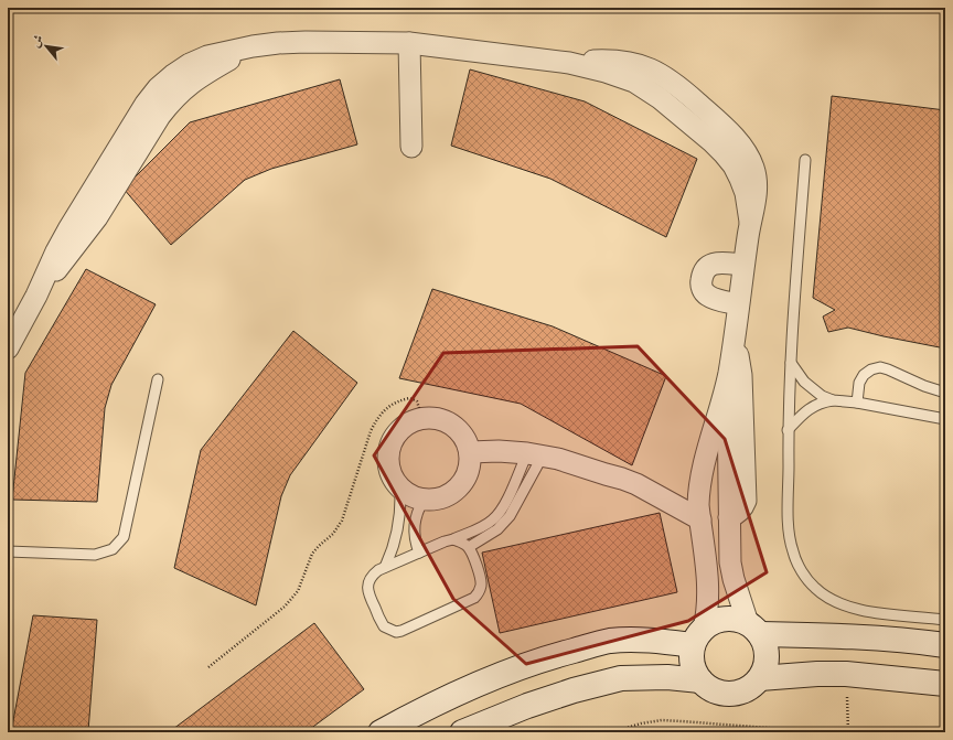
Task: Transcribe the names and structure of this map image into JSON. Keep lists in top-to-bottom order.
{
  "north": "top left"
}
